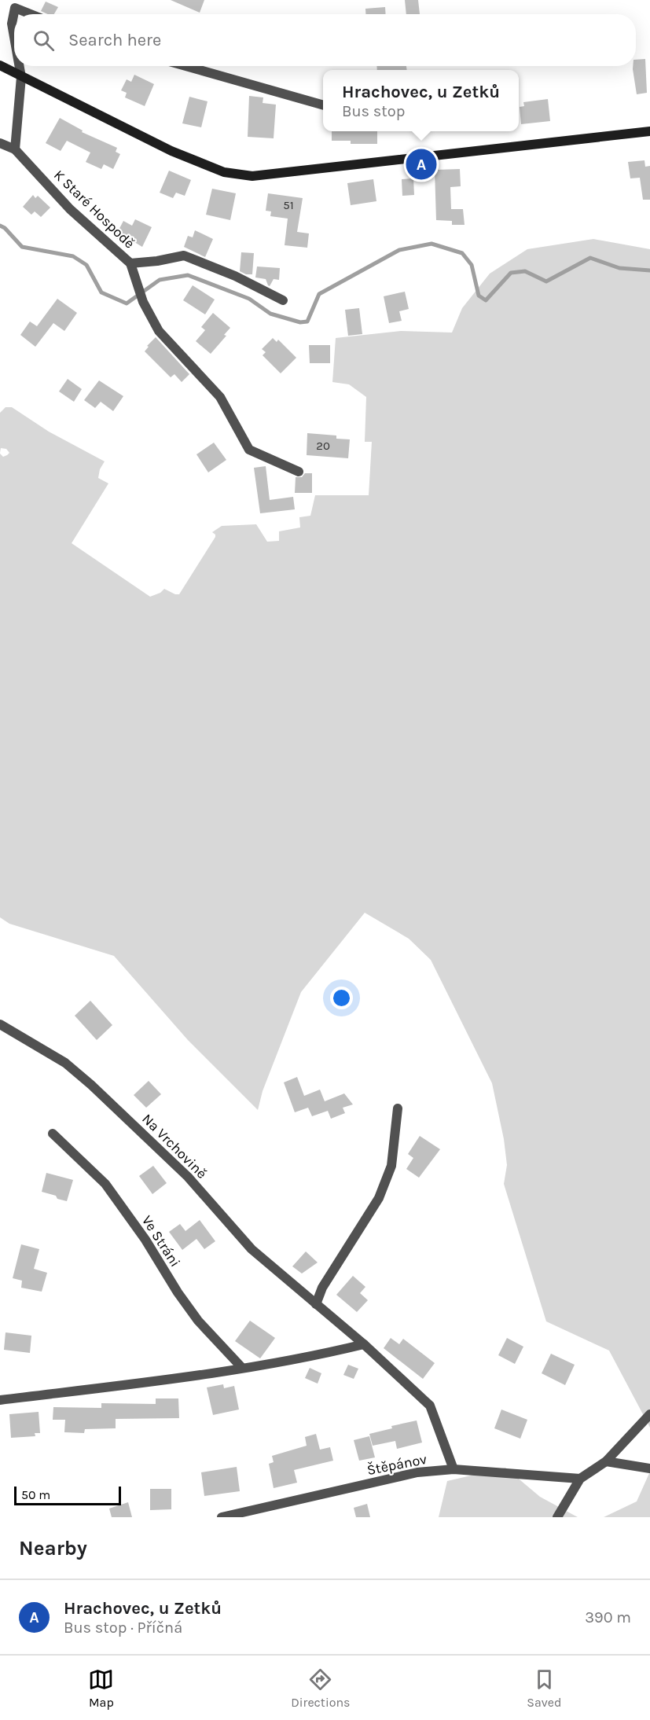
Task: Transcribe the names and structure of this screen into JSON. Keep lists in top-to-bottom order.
{
  "streets": {
    "street": [
      "K Staré Hospodě",
      "Na Vrchovině",
      "Ve Stráni",
      "Štěpánov"
    ]
  },
  "crossings": [
    ["Na Vrchovině", "Štěpánov"]
  ],
  "house_numbers": ["51", "20"],
  "scale_bar": "50 m",
  "page": {
    "search": "Search here",
    "popup": ["Hrachovec, u Zetků", "Bus stop"],
    "pins": "A",
    "scale": "50 m",
    "heading": "Nearby",
    "list": [
      {
        "mark": "A",
        "name": "Hrachovec, u Zetků",
        "note": "Bus stop · Příčná",
        "value": "390 m"
      }
    ],
    "nav": ["Map", "Directions", "Saved"]
  }
}
